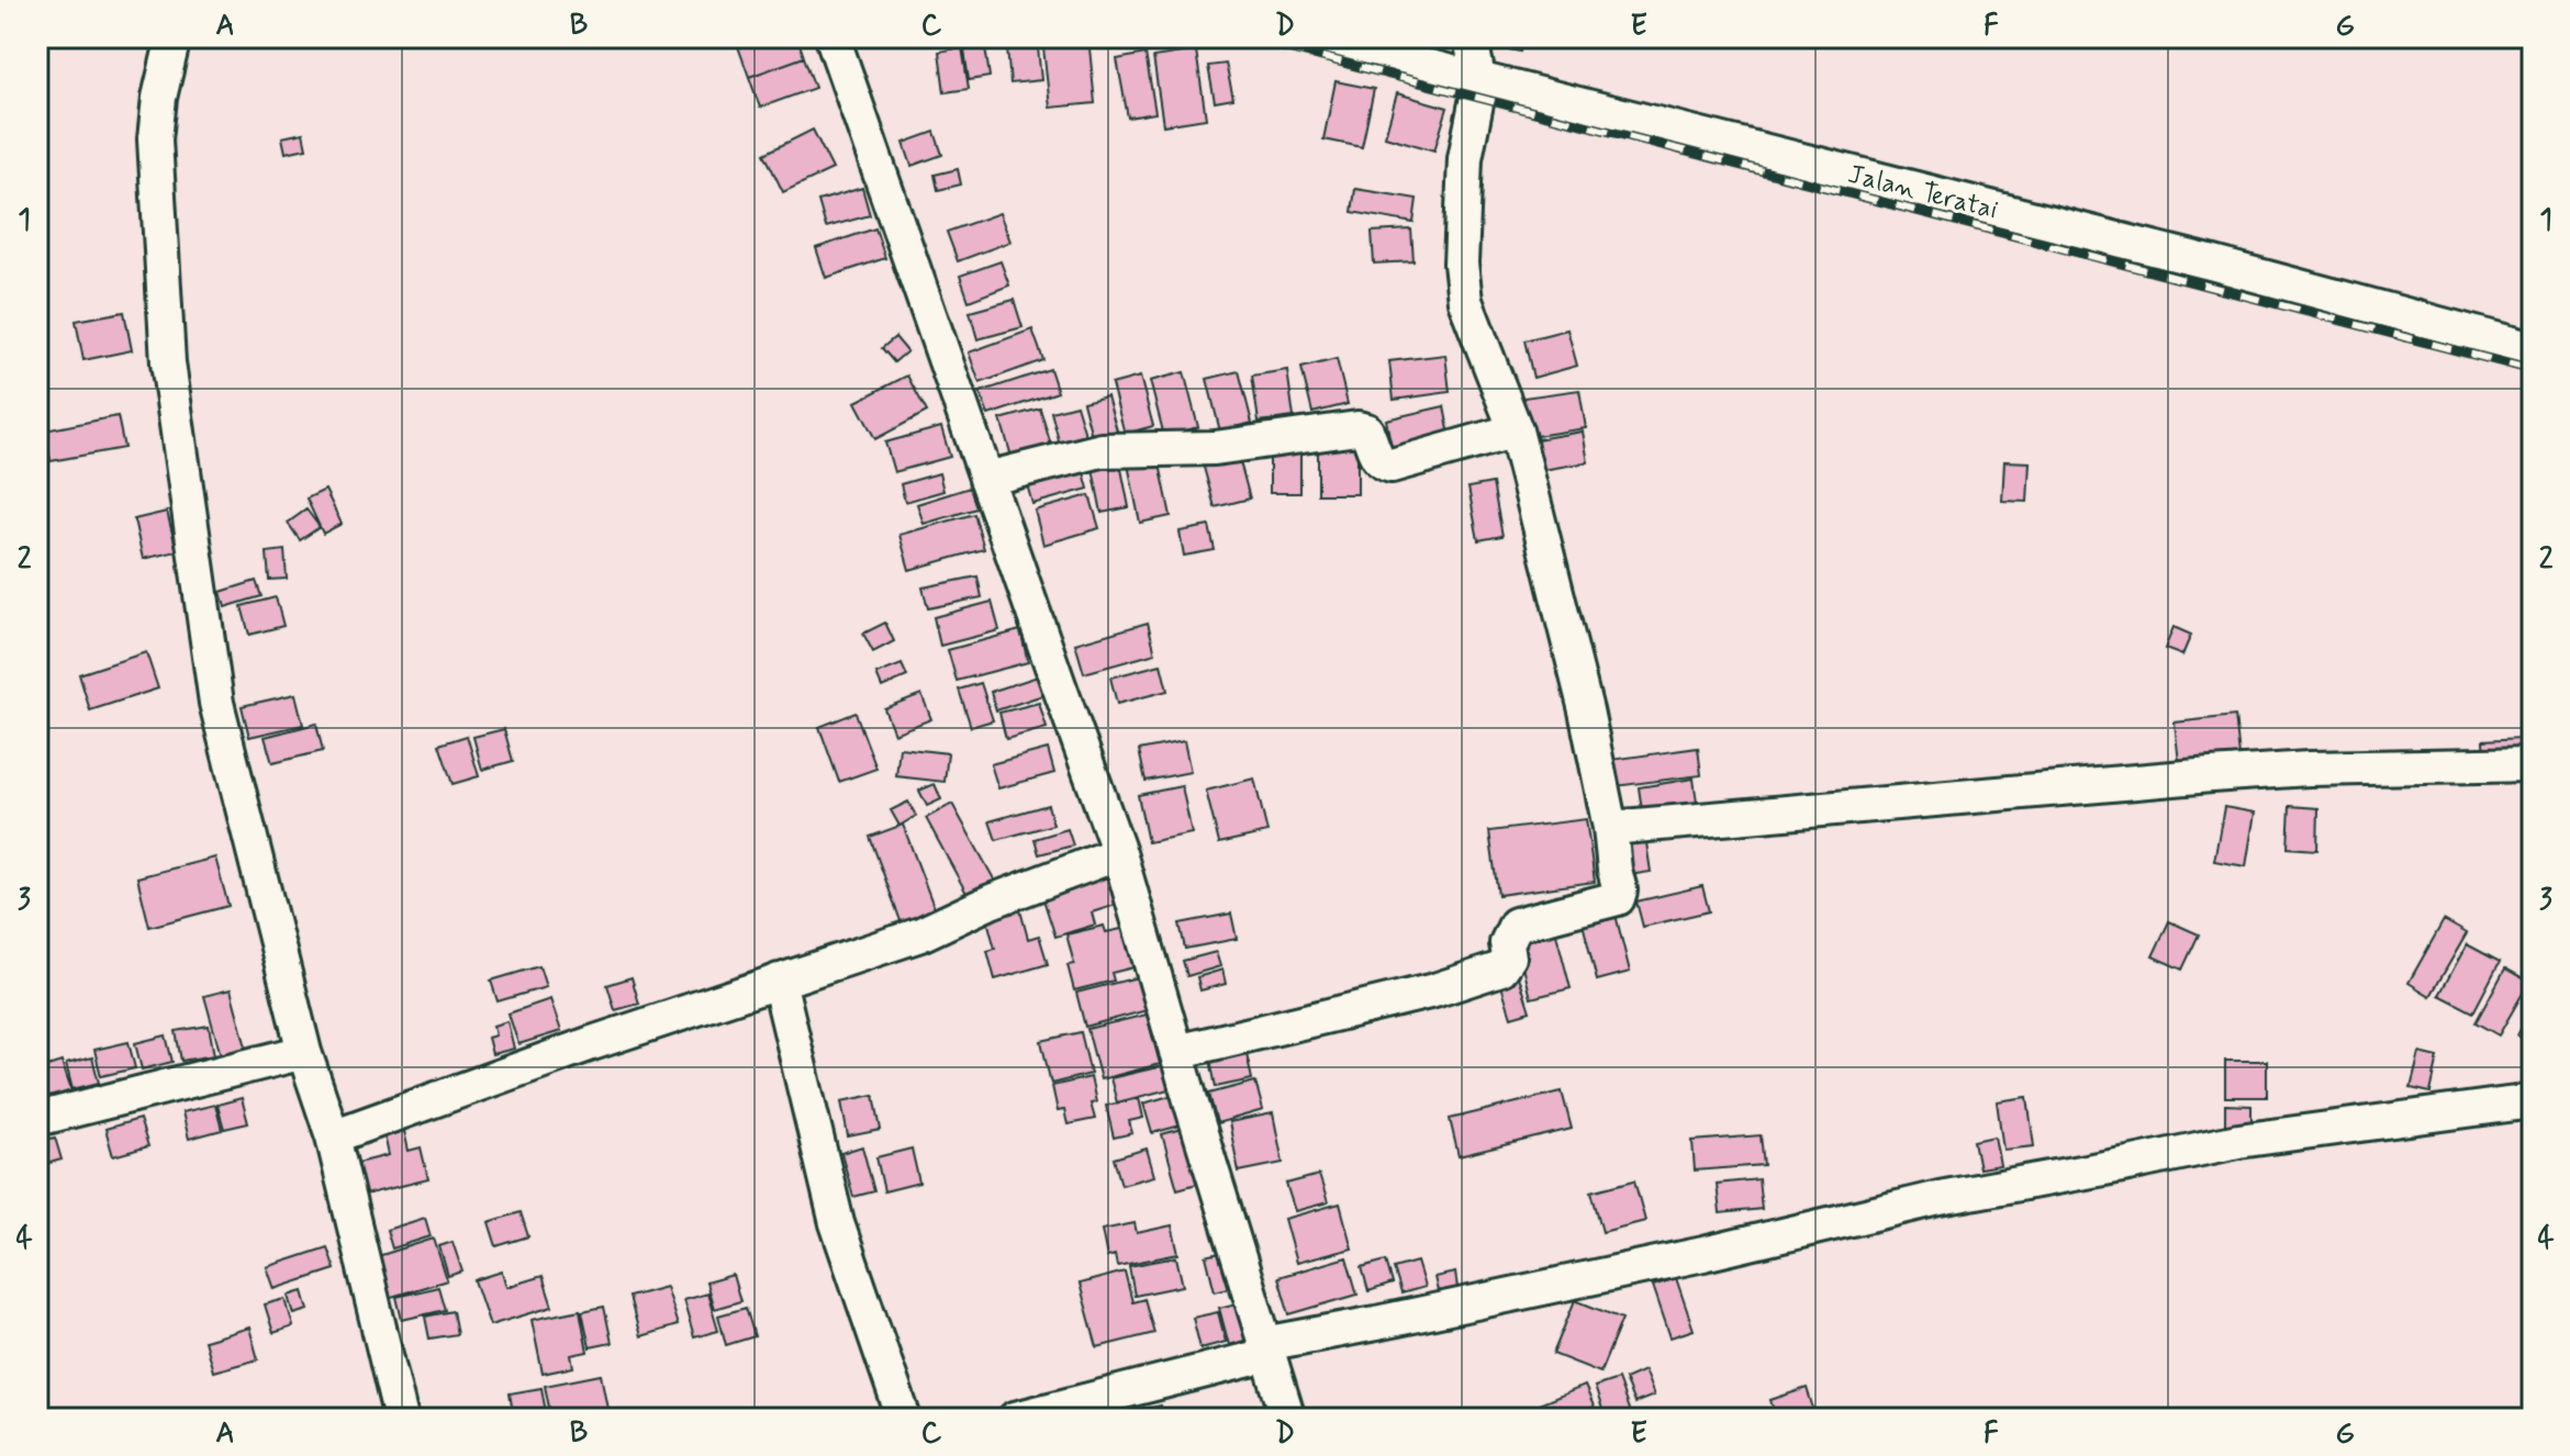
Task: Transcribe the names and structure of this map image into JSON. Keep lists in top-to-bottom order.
{
  "streets": {
    "street": ["Jalan Teratai"]
  },
  "grid": {
    "columns": [
      "A",
      "B",
      "C",
      "D",
      "E",
      "F",
      "G"
    ],
    "rows": [
      "1",
      "2",
      "3",
      "4"
    ]
  }
}
